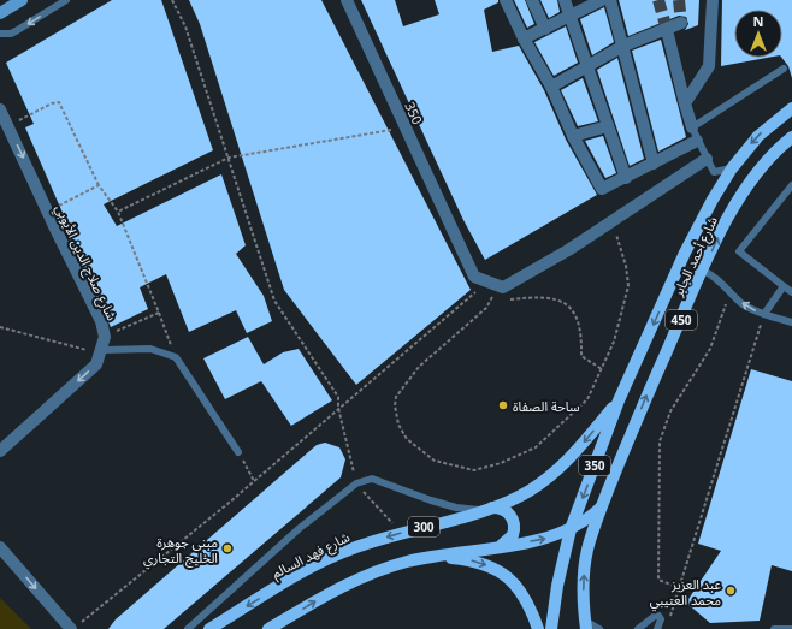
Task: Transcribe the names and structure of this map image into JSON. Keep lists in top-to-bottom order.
{
  "streets": {
    "main road": [
      "350",
      "شارع أحمد الجابر",
      "450",
      "300",
      "شارع فهد السالم"
    ],
    "street": ["شارع صلاح الدين الأيوبي"]
  },
  "crossings": [
    ["350", "شارع أحمد الجابر"],
    ["350", "300"],
    ["350", "شارع فهد السالم"],
    ["شارع أحمد الجابر", "300"],
    ["شارع أحمد الجابر", "شارع فهد السالم"]
  ],
  "one_way": ["شارع صلاح الدين الأيوبي"],
  "places": ["ساحة الصفاة", "مبنى جوهرة الخليج التجاري", "عبد العزيز محمد العتيبي"],
  "north": "top"
}
